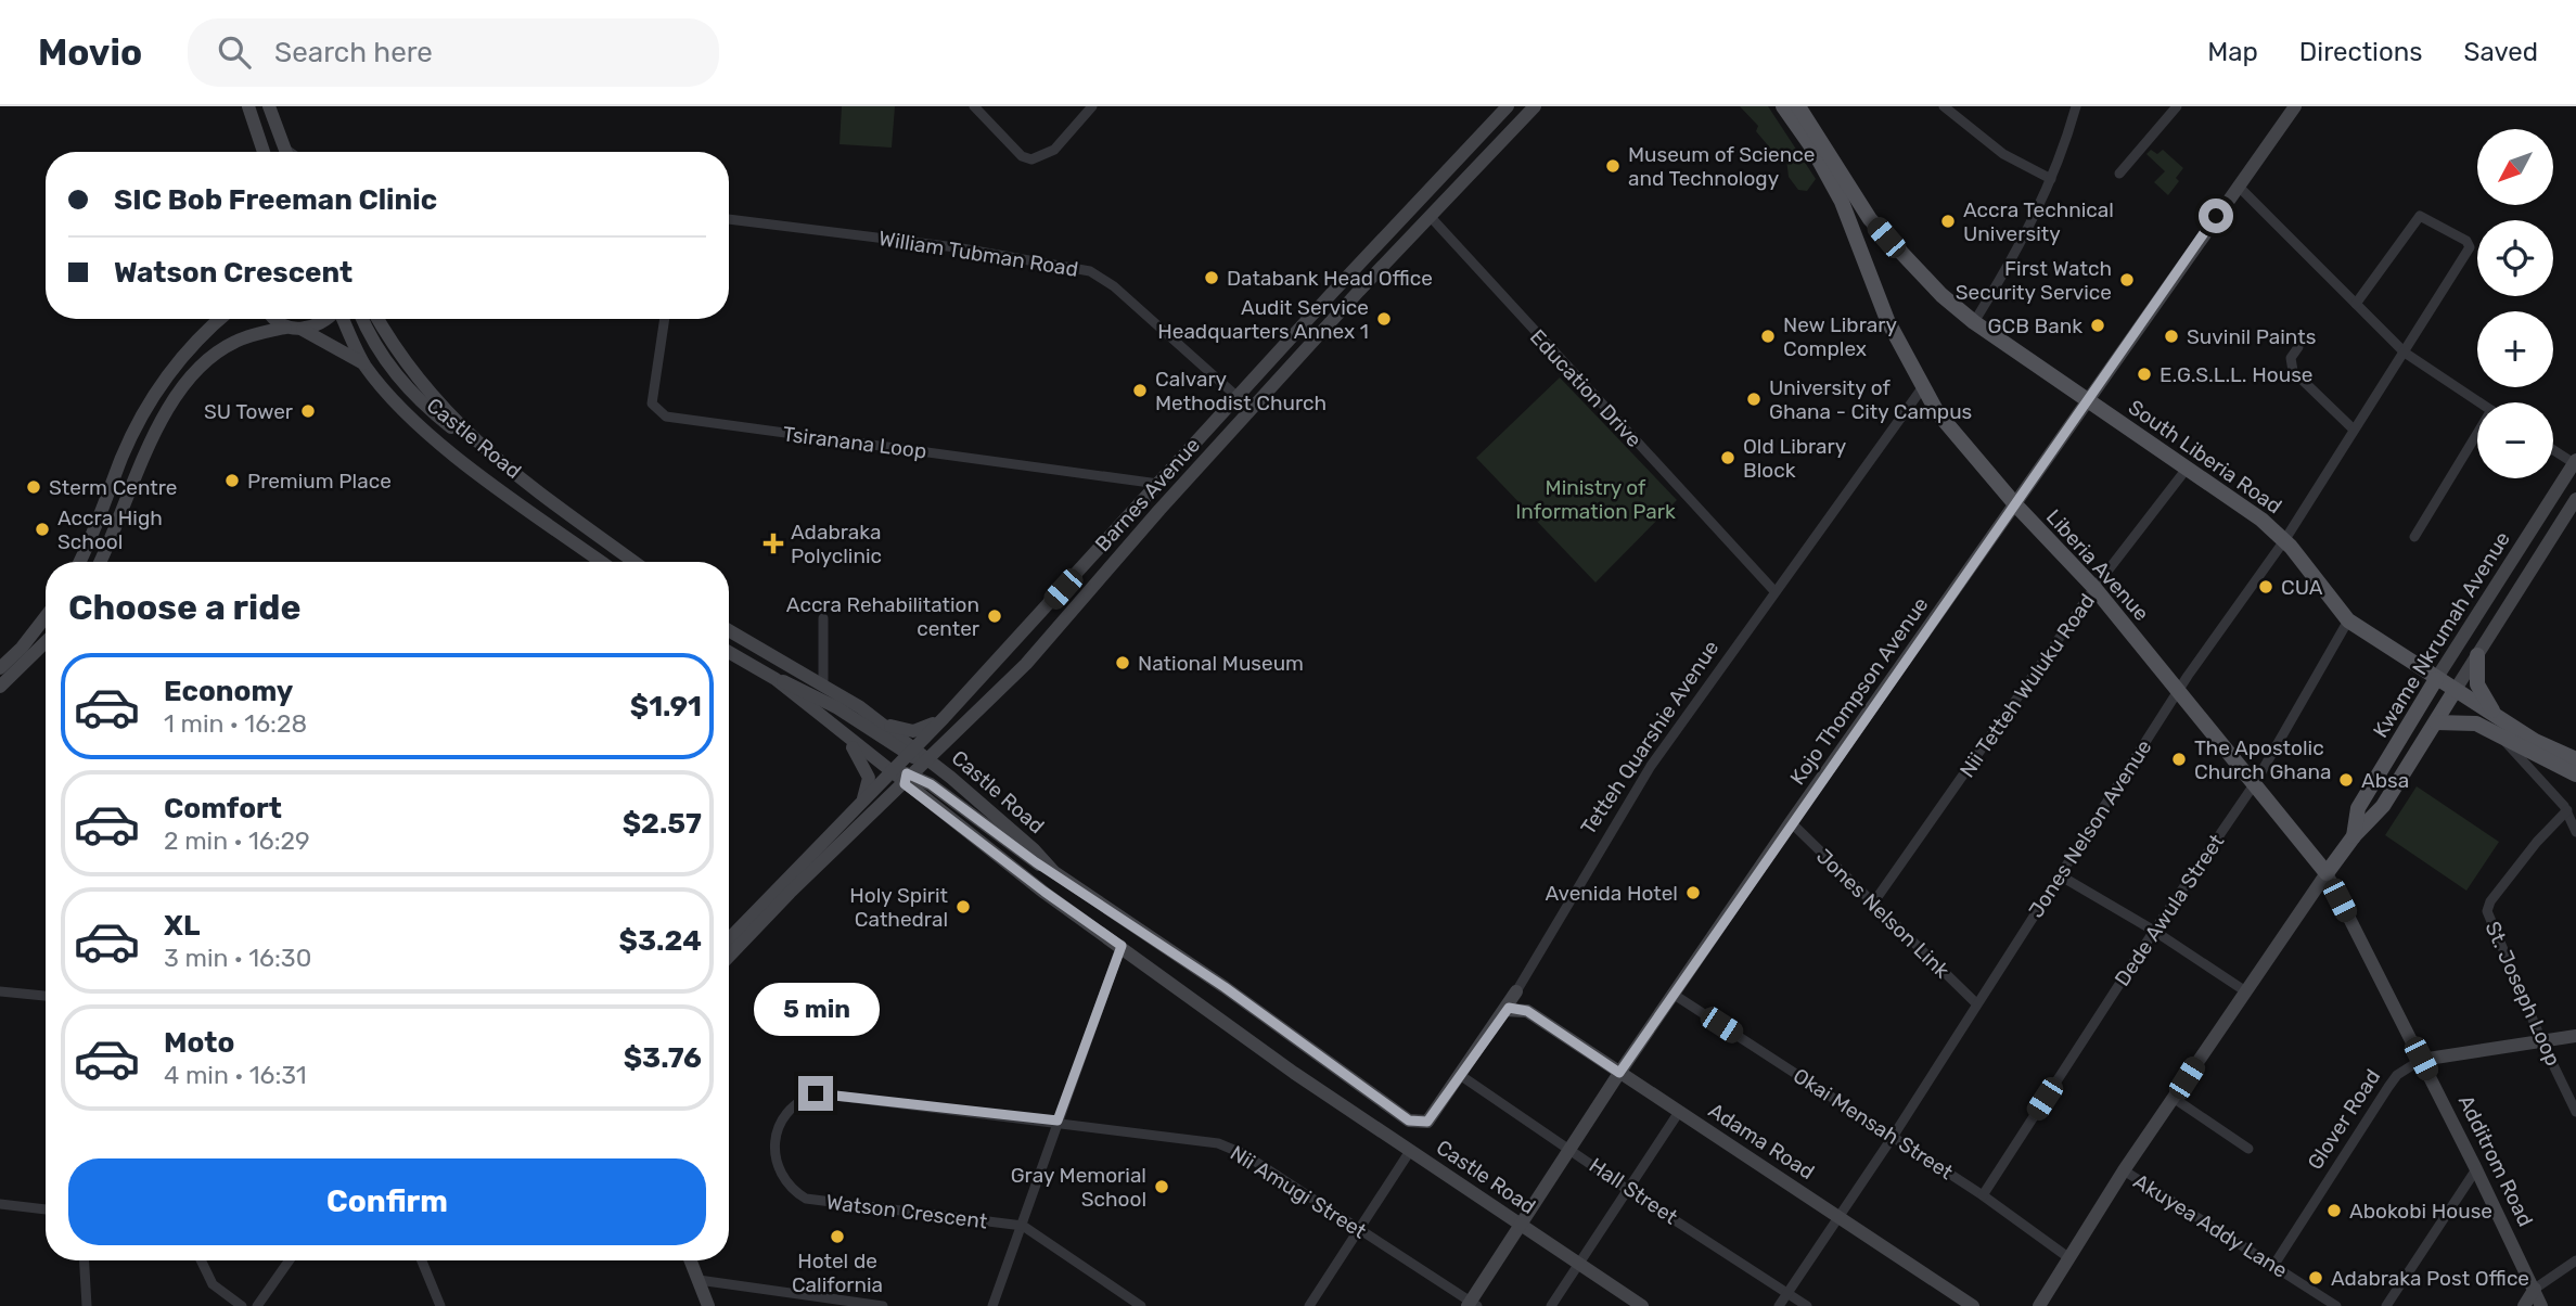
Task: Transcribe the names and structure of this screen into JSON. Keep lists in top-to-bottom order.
{
  "streets": {
    "main road": [
      "Castle Road",
      "South Liberia Road",
      "Barnes Avenue",
      "Liberia Avenue",
      "Kwame Nkrumah Avenue",
      "Kojo Thompson Avenue",
      "Tetteh Quarshie Avenue",
      "Adama Road",
      "Additrom Road"
    ],
    "street": [
      "William Tubman Road",
      "Education Drive",
      "Tsiranana Loop",
      "Nii Tetteh Wuluku Road",
      "Jones Nelson Avenue",
      "Dede Awula Street",
      "Jones Nelson Link",
      "St. Joseph Loop",
      "Glover Road",
      "Okai Mensah Street",
      "Hall Street",
      "Nii Amugi Street",
      "Watson Crescent",
      "Akuyea Addy Lane"
    ]
  },
  "crossings": [
    ["William Tubman Road", "Barnes Avenue"],
    ["Education Drive", "Barnes Avenue"],
    ["Education Drive", "Tetteh Quarshie Avenue"],
    ["Castle Road", "Barnes Avenue"],
    ["Castle Road", "Kojo Thompson Avenue"],
    ["Castle Road", "Tetteh Quarshie Avenue"],
    ["Tsiranana Loop", "Barnes Avenue"],
    ["South Liberia Road", "Kwame Nkrumah Avenue"],
    ["South Liberia Road", "Nii Tetteh Wuluku Road"],
    ["South Liberia Road", "Kojo Thompson Avenue"],
    ["South Liberia Road", "Jones Nelson Avenue"],
    ["South Liberia Road", "Dede Awula Street"],
    ["Liberia Avenue", "Kwame Nkrumah Avenue"],
    ["Liberia Avenue", "Nii Tetteh Wuluku Road"],
    ["Liberia Avenue", "Kojo Thompson Avenue"],
    ["Liberia Avenue", "Tetteh Quarshie Avenue"],
    ["Liberia Avenue", "Jones Nelson Avenue"],
    ["Liberia Avenue", "Dede Awula Street"],
    ["Liberia Avenue", "Additrom Road"],
    ["Kwame Nkrumah Avenue", "Okai Mensah Street"],
    ["Kwame Nkrumah Avenue", "Additrom Road"],
    ["Kwame Nkrumah Avenue", "Akuyea Addy Lane"],
    ["Nii Tetteh Wuluku Road", "Jones Nelson Link"],
    ["Kojo Thompson Avenue", "Jones Nelson Link"],
    ["Kojo Thompson Avenue", "Okai Mensah Street"],
    ["Kojo Thompson Avenue", "Adama Road"],
    ["Kojo Thompson Avenue", "Hall Street"],
    ["Kojo Thompson Avenue", "Nii Amugi Street"],
    ["Tetteh Quarshie Avenue", "Adama Road"],
    ["Tetteh Quarshie Avenue", "Hall Street"],
    ["Jones Nelson Avenue", "Jones Nelson Link"],
    ["Jones Nelson Avenue", "Okai Mensah Street"],
    ["Jones Nelson Avenue", "Adama Road"],
    ["Jones Nelson Avenue", "Hall Street"],
    ["Dede Awula Street", "Okai Mensah Street"],
    ["Glover Road", "Additrom Road"],
    ["Glover Road", "Akuyea Addy Lane"],
    ["Nii Amugi Street", "Watson Crescent"]
  ],
  "parks": ["Ministry of Information Park"],
  "places": {
    "other": [
      "Museum of Science and Technology",
      "Accra Technical University",
      "Databank Head Office",
      "First Watch Security Service",
      "Audit Service Headquarters Annex 1",
      "GCB Bank",
      "New Library Complex",
      "Suvinil Paints",
      "E.G.S.L.L. House",
      "Calvary Methodist Church",
      "University of Ghana - City Campus",
      "SU Tower",
      "Old Library Block",
      "Premium Place",
      "Sterm Centre",
      "Accra High School",
      "CUA",
      "Accra Rehabilitation center",
      "National Museum",
      "The Apostolic Church Ghana",
      "Absa",
      "Avenida Hotel",
      "Holy Spirit Cathedral",
      "Gray Memorial School",
      "Abokobi House",
      "Hotel de California",
      "Adabraka Post Office"
    ],
    "health": ["Adabraka Polyclinic"]
  },
  "north": "bottom left",
  "page": {
    "header": "Movio",
    "search": "Search here",
    "nav": ["Map", "Directions", "Saved"],
    "map_buttons": ["+", "−"],
    "banner": ["SIC Bob Freeman Clinic", "Watson Crescent"],
    "heading": "Choose a ride",
    "list": [
      {
        "name": "Economy",
        "note": "1 min · 16:28",
        "value": "$1.91"
      },
      {
        "name": "Comfort",
        "note": "2 min · 16:29",
        "value": "$2.57"
      },
      {
        "name": "XL",
        "note": "3 min · 16:30",
        "value": "$3.24"
      },
      {
        "name": "Moto",
        "note": "4 min · 16:31",
        "value": "$3.76"
      }
    ],
    "bubble": "5 min",
    "buttons": "Confirm"
  }
}
